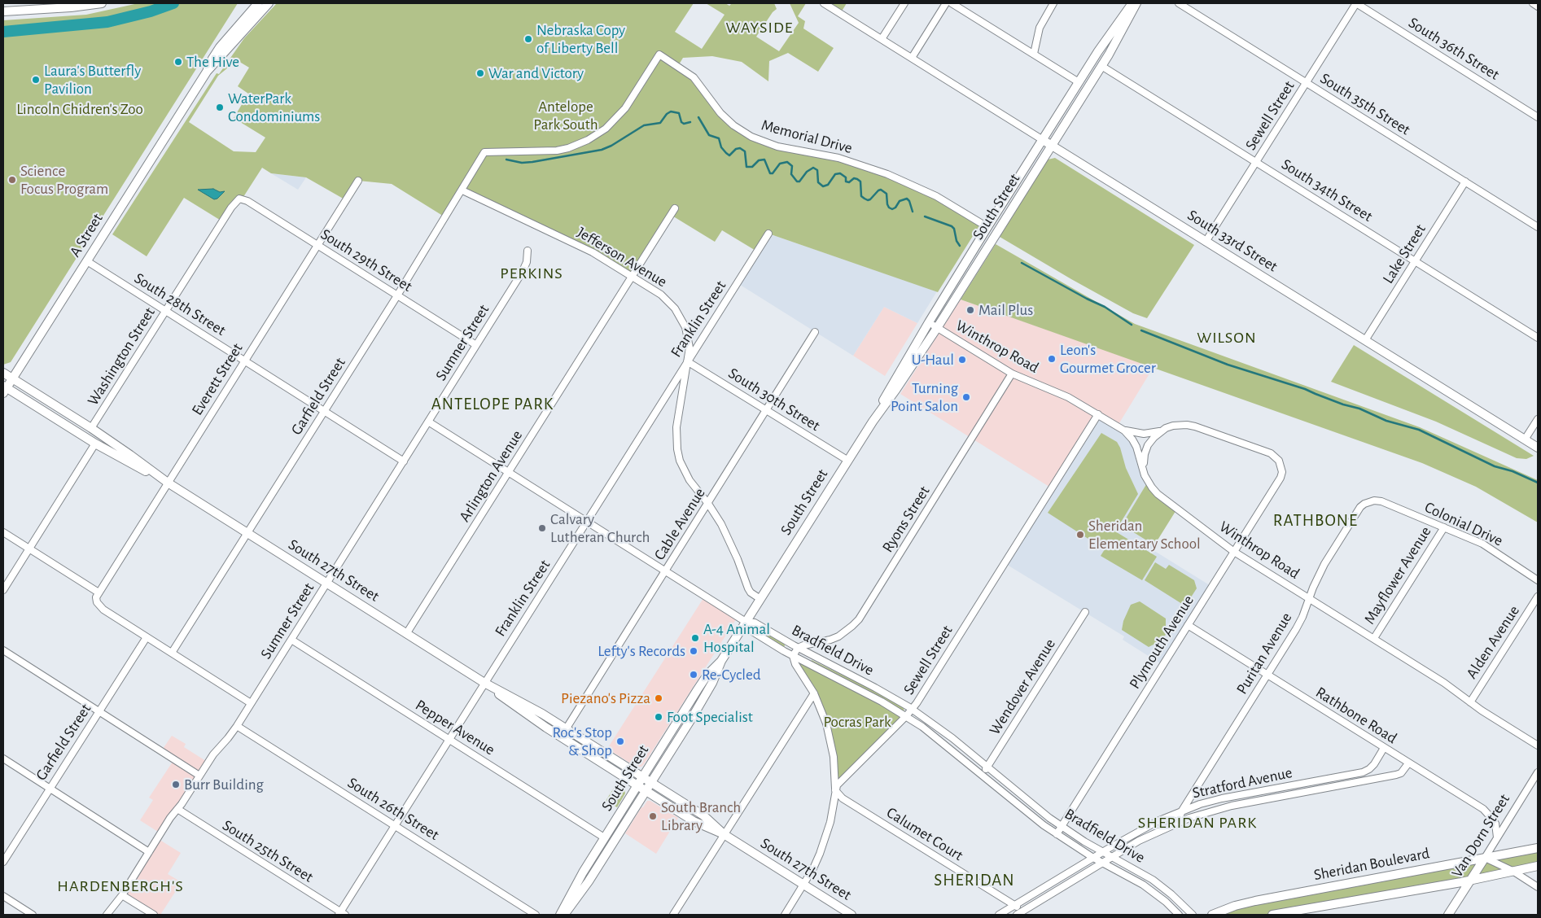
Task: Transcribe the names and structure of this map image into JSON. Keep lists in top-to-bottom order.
{
  "streets": {
    "main road": [
      "South Street",
      "A Street",
      "South 33rd Street",
      "South 27th Street",
      "Van Dorn Street",
      "Sheridan Boulevard"
    ],
    "street": [
      "South 36th Street",
      "South 35th Street",
      "Sewell Street",
      "Memorial Drive",
      "South 34th Street",
      "Lake Street",
      "Jefferson Avenue",
      "South 29th Street",
      "South 28th Street",
      "Franklin Street",
      "Sumner Street",
      "Winthrop Road",
      "Washington Street",
      "Everett Street",
      "Garfield Street",
      "South 30th Street",
      "Arlington Avenue",
      "Ryons Street",
      "Cable Avenue",
      "Colonial Drive",
      "Mayflower Avenue",
      "Plymouth Avenue",
      "Alden Avenue",
      "Bradfield Drive",
      "Puritan Avenue",
      "Wendover Avenue",
      "Rathbone Road",
      "Pepper Avenue",
      "Stratford Avenue",
      "South 26th Street",
      "Calumet Court",
      "South 25th Street"
    ]
  },
  "crossings": [
    ["South 36th Street", "Sewell Street"],
    ["South 35th Street", "Sewell Street"],
    ["South 35th Street", "Lake Street"],
    ["Sewell Street", "South 34th Street"],
    ["Sewell Street", "South 33rd Street"],
    ["Sewell Street", "Winthrop Road"],
    ["Sewell Street", "South 27th Street"],
    ["Sewell Street", "Bradfield Drive"],
    ["Sewell Street", "Calumet Court"],
    ["Memorial Drive", "South Street"],
    ["Memorial Drive", "Garfield Street"],
    ["South 34th Street", "South Street"],
    ["South 34th Street", "Lake Street"],
    ["South Street", "South 33rd Street"],
    ["South Street", "Jefferson Avenue"],
    ["South Street", "Winthrop Road"],
    ["South Street", "South 30th Street"],
    ["South Street", "South 27th Street"],
    ["South Street", "Bradfield Drive"],
    ["South Street", "Pepper Avenue"],
    ["A Street", "South 28th Street"],
    ["A Street", "South 27th Street"],
    ["South 33rd Street", "Lake Street"],
    ["Jefferson Avenue", "Franklin Street"],
    ["Jefferson Avenue", "Garfield Street"],
    ["Jefferson Avenue", "South 30th Street"],
    ["Jefferson Avenue", "Arlington Avenue"],
    ["Jefferson Avenue", "Cable Avenue"],
    ["South 29th Street", "Sumner Street"],
    ["South 29th Street", "Washington Street"],
    ["South 29th Street", "Everett Street"],
    ["South 29th Street", "Garfield Street"],
    ["South 28th Street", "Sumner Street"],
    ["South 28th Street", "Washington Street"],
    ["South 28th Street", "Everett Street"],
    ["South 28th Street", "Garfield Street"],
    ["Franklin Street", "South 30th Street"],
    ["Franklin Street", "South 27th Street"],
    ["Franklin Street", "Pepper Avenue"],
    ["Franklin Street", "South 26th Street"],
    ["Franklin Street", "South 25th Street"],
    ["Sumner Street", "South 27th Street"],
    ["Sumner Street", "Pepper Avenue"],
    ["Sumner Street", "South 26th Street"],
    ["Sumner Street", "South 25th Street"],
    ["Winthrop Road", "Ryons Street"],
    ["Winthrop Road", "Mayflower Avenue"],
    ["Winthrop Road", "Plymouth Avenue"],
    ["Winthrop Road", "Alden Avenue"],
    ["Winthrop Road", "Puritan Avenue"],
    ["Washington Street", "South 27th Street"],
    ["Everett Street", "South 27th Street"],
    ["Garfield Street", "South 27th Street"],
    ["South 30th Street", "Cable Avenue"],
    ["Arlington Avenue", "South 27th Street"],
    ["Ryons Street", "Bradfield Drive"],
    ["Cable Avenue", "South 27th Street"],
    ["Colonial Drive", "Mayflower Avenue"],
    ["Colonial Drive", "Puritan Avenue"],
    ["Plymouth Avenue", "Bradfield Drive"],
    ["Plymouth Avenue", "Rathbone Road"],
    ["Bradfield Drive", "Wendover Avenue"],
    ["Bradfield Drive", "Stratford Avenue"],
    ["Puritan Avenue", "Rathbone Road"],
    ["Puritan Avenue", "Stratford Avenue"],
    ["Rathbone Road", "Stratford Avenue"],
    ["Rathbone Road", "Van Dorn Street"],
    ["Stratford Avenue", "Calumet Court"],
    ["Van Dorn Street", "Sheridan Boulevard"]
  ],
  "districts": [
    "WAYSIDE",
    "PERKINS",
    "WILSON",
    "ANTELOPE PARK",
    "RATHBONE",
    "SHERIDAN PARK",
    "SHERIDAN",
    "HARDENBERGH'S"
  ],
  "parks": ["Antelope Park South", "Lincoln Chidren's Zoo", "Pocras Park"],
  "places": [
    "Nebraska Copy of Liberty Bell",
    "The Hive",
    "War and Victory",
    "Laura's Butterfly Pavilion",
    "WaterPark Condominiums",
    "Science Focus Program",
    "Mail Plus",
    "Leon's Gourmet Grocer",
    "U-Haul",
    "Turning Point Salon",
    "Calvary Lutheran Church",
    "Sheridan Elementary School",
    "A-4 Animal Hospital",
    "Lefty's Records",
    "Re-Cycled",
    "Piezano's Pizza",
    "Foot Specialist",
    "Roc's Stop & Shop",
    "Burr Building",
    "South Branch Library"
  ]
}
